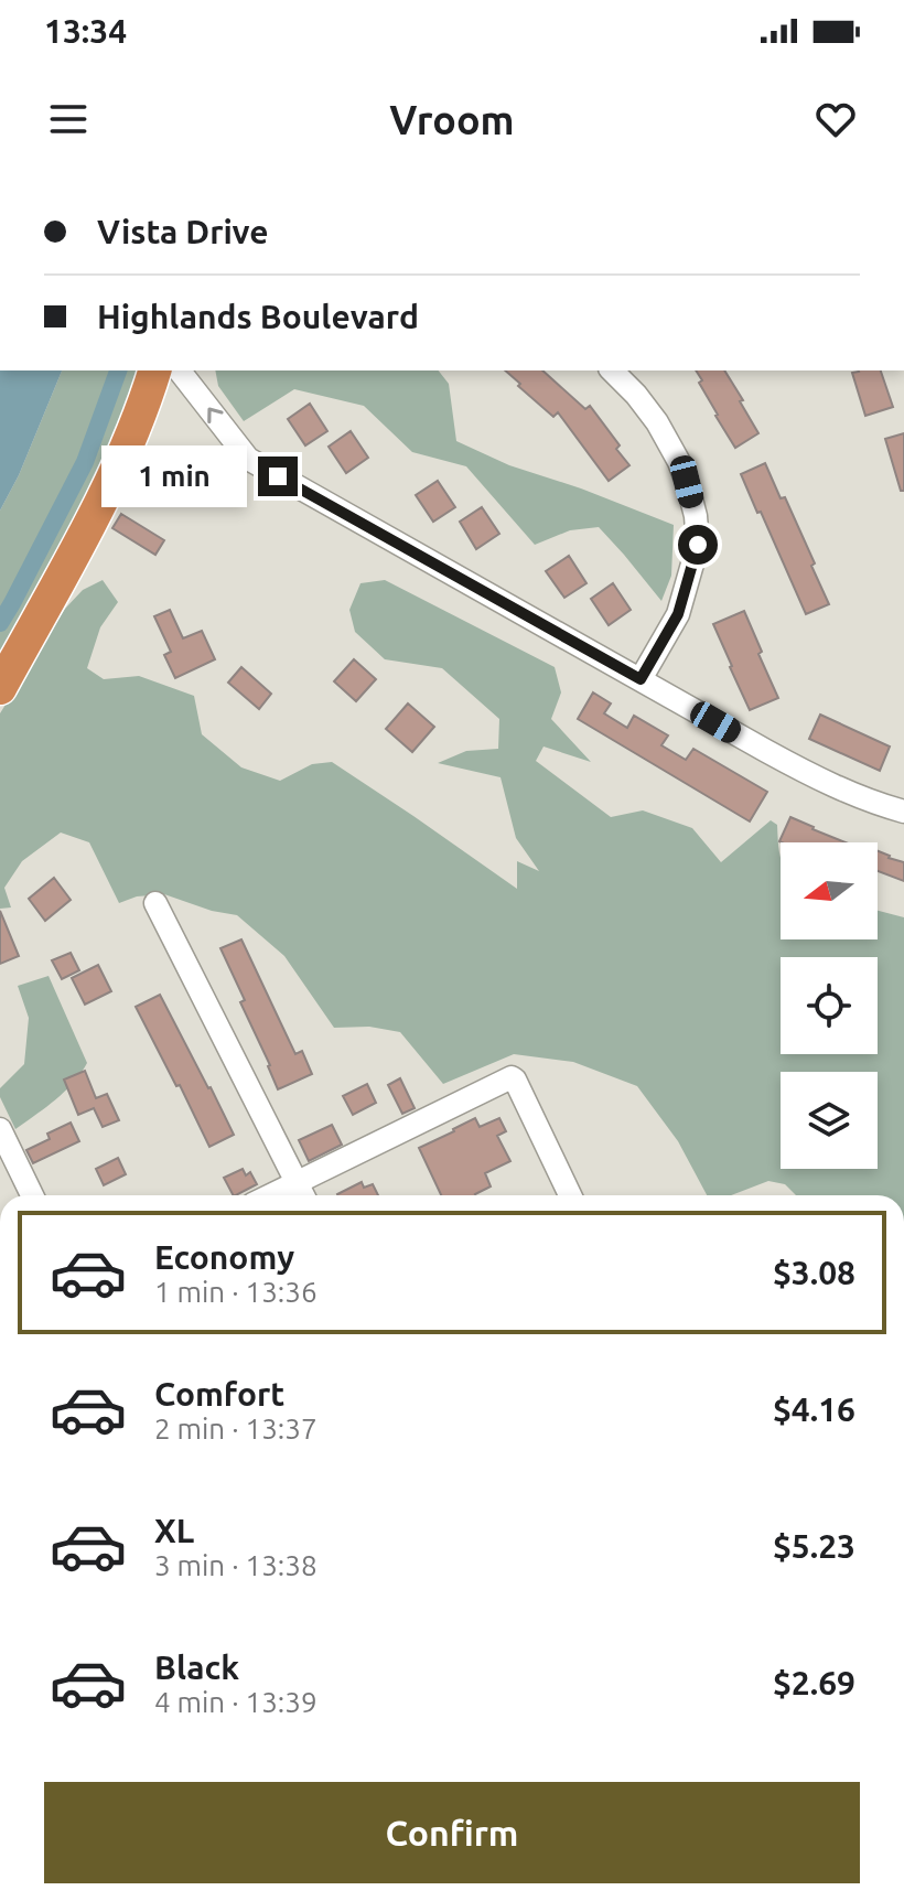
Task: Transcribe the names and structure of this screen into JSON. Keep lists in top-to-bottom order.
{
  "north": "left",
  "page": {
    "status": "13:34",
    "header": "Vroom",
    "banner": ["Vista Drive", "Highlands Boulevard"],
    "bubble": "1 min",
    "list": [
      {
        "name": "Economy",
        "note": "1 min · 13:36",
        "value": "$3.08"
      },
      {
        "name": "Comfort",
        "note": "2 min · 13:37",
        "value": "$4.16"
      },
      {
        "name": "XL",
        "note": "3 min · 13:38",
        "value": "$5.23"
      },
      {
        "name": "Black",
        "note": "4 min · 13:39",
        "value": "$2.69"
      }
    ],
    "buttons": "Confirm"
  }
}
